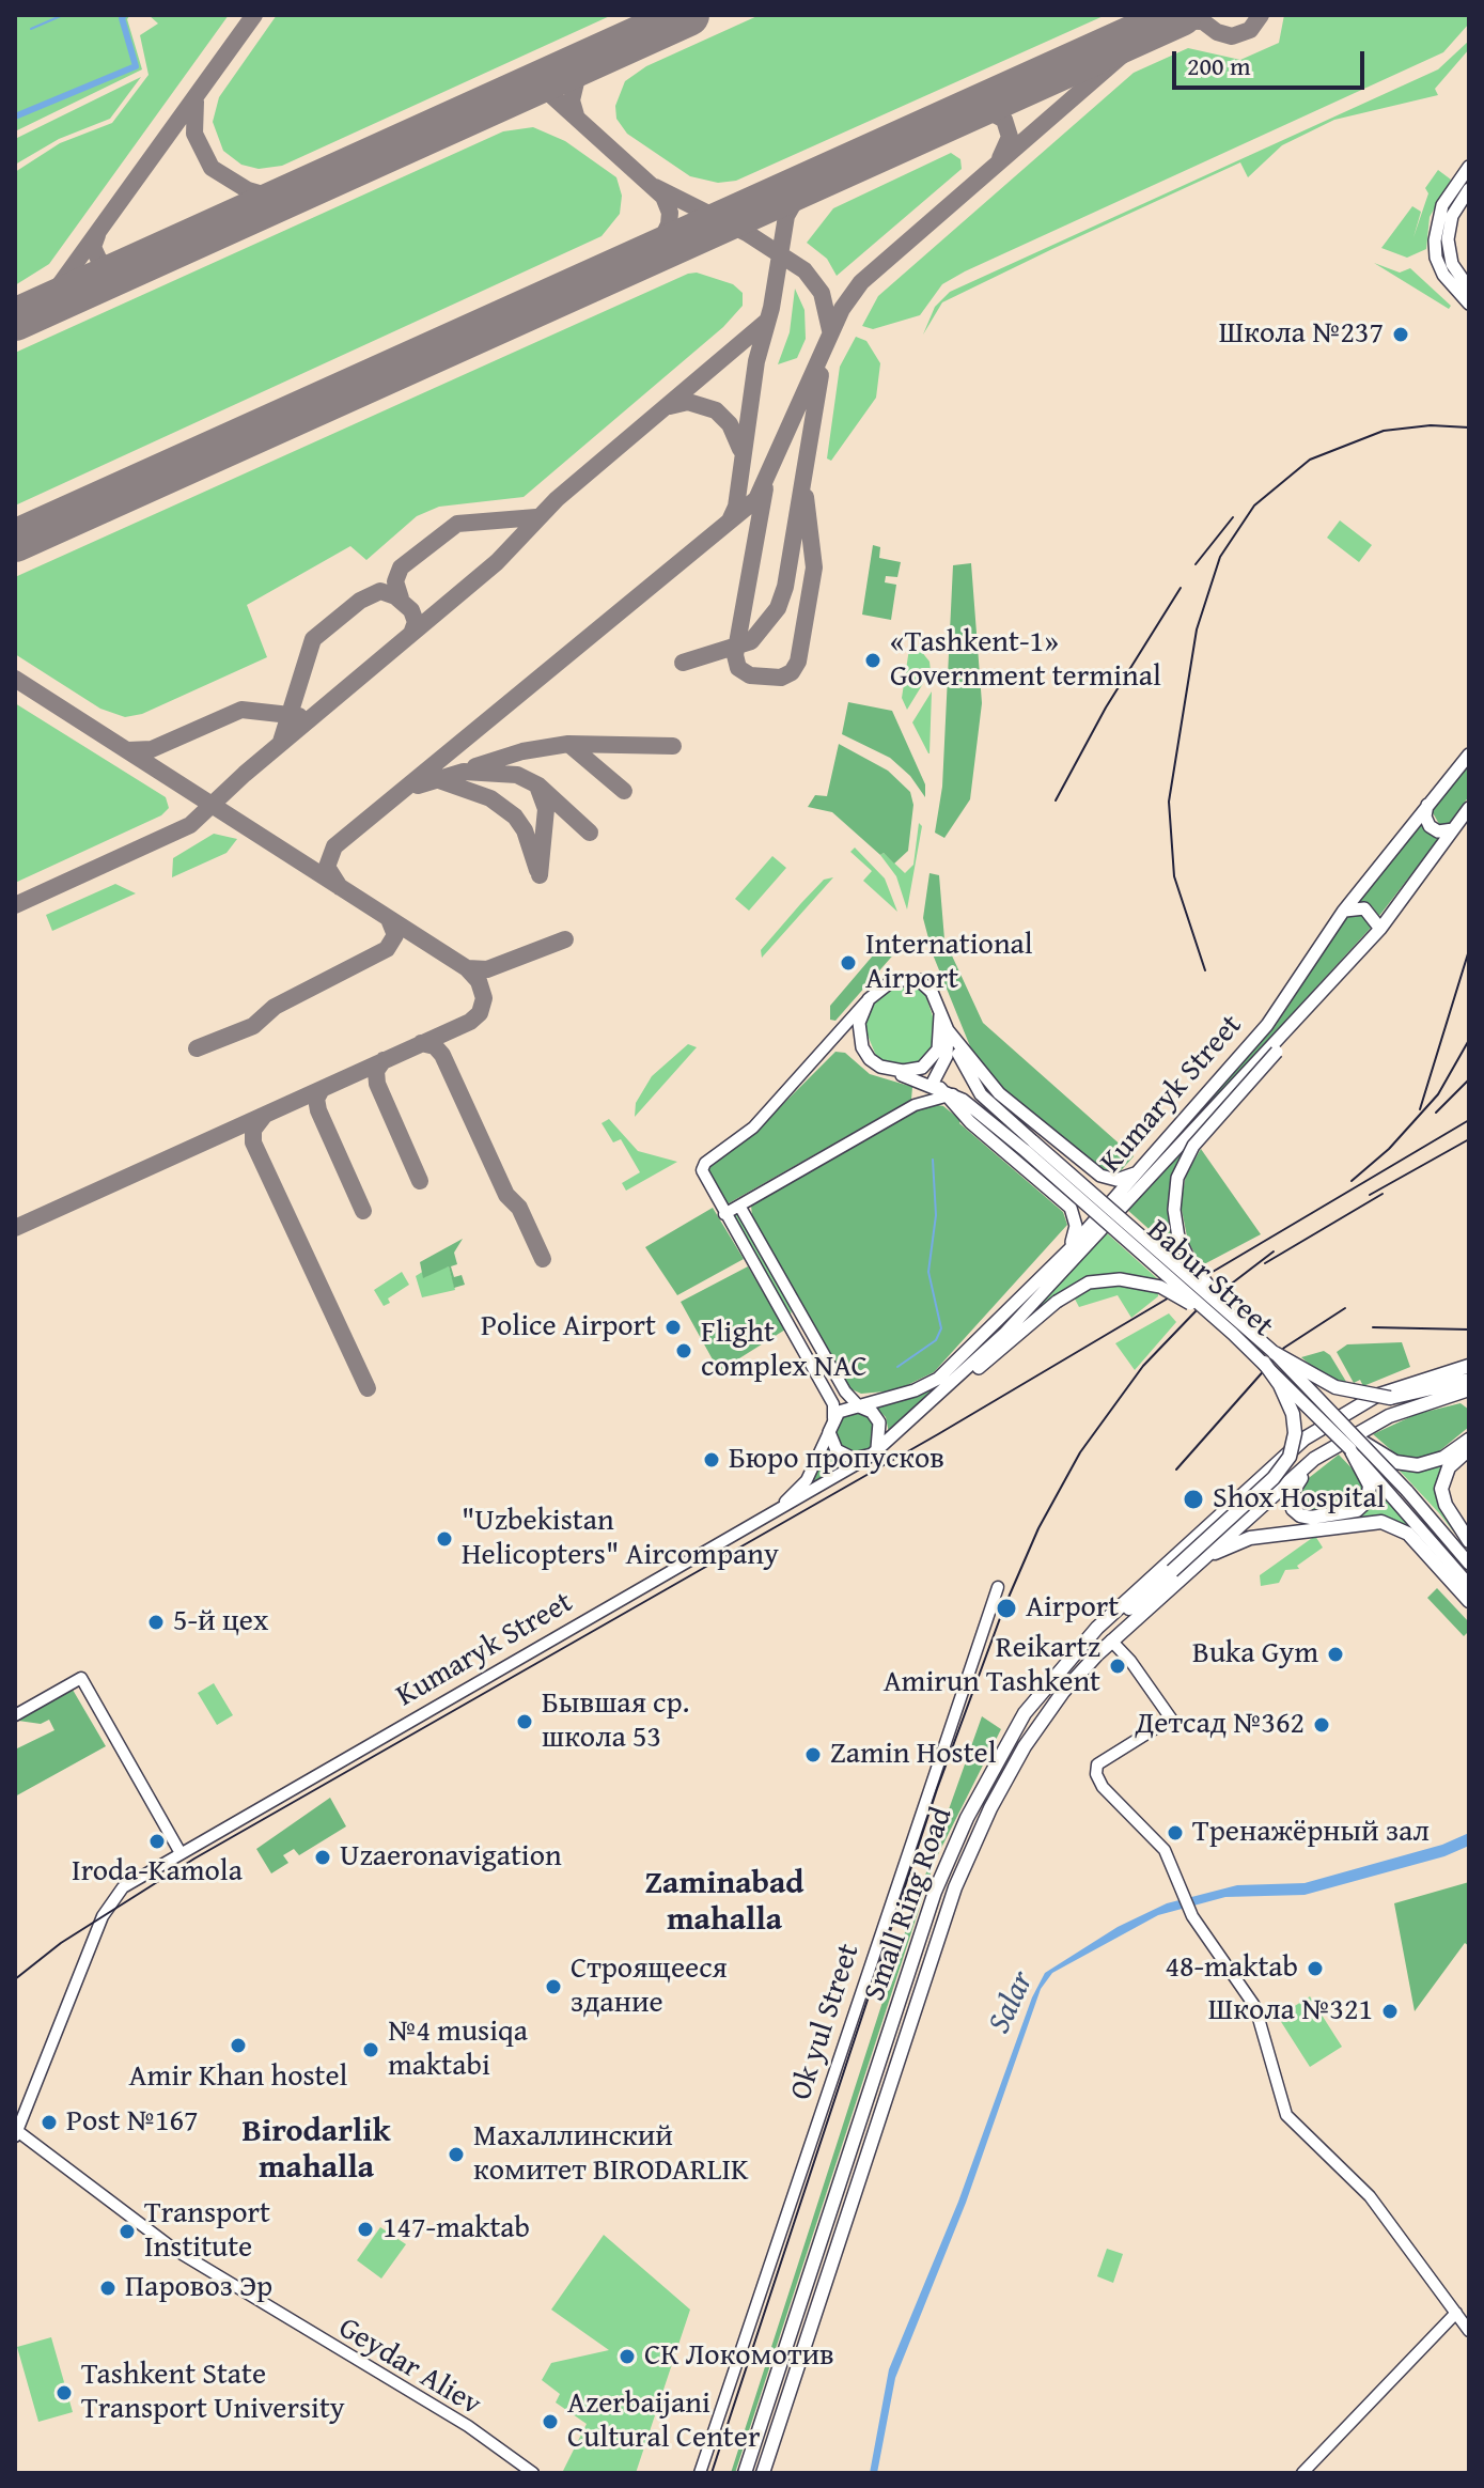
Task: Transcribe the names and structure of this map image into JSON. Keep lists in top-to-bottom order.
{
  "streets": {
    "highway": ["Small Ring Road"],
    "main road": ["Kumaryk Street", "Babur Street", "Ok yul Street"]
  },
  "crossings": [
    ["Babur Street", "Small Ring Road"]
  ],
  "districts": ["Zaminabad mahalla", "Birodarlik mahalla"],
  "water": ["Salar"],
  "places": [
    "Школа №237",
    "«Tashkent-1» Government terminal",
    "International Airport",
    "Police Airport",
    "Flight complex NAC",
    "Бюро пропусков",
    "Shox Hospital",
    "\"Uzbekistan Helicopters\" Aircompany",
    "Airport",
    "5-й цех",
    "Buka Gym",
    "Reikartz Amirun Tashkent",
    "Бывшая ср. школа 53",
    "Детсад №362",
    "Zamin Hostel",
    "Тренажёрный зал",
    "Iroda-Kamola",
    "Uzaeronavigation",
    "48-maktab",
    "Строящееся здание",
    "Школа №321",
    "Amir Khan hostel",
    "№4 musiqa maktabi",
    "Post №167",
    "Махаллинский комитет BIRODARLIK",
    "147-maktab",
    "Transport Institute",
    "Паровоз Эр",
    "СК Локомотив",
    "Tashkent State Transport University",
    "Azerbaijani Cultural Center"
  ],
  "scale_bar": "200 m"
}
